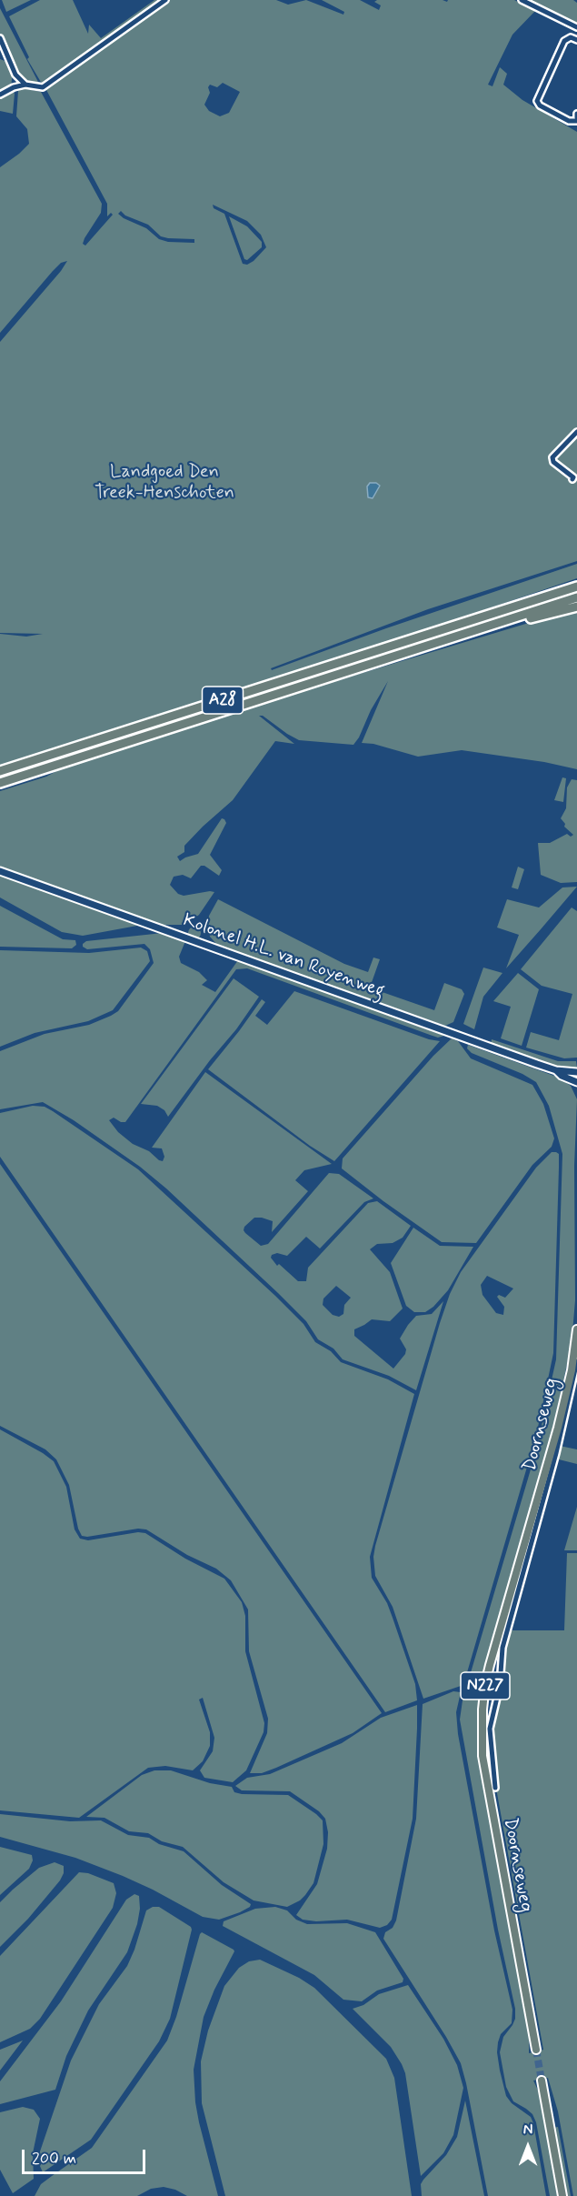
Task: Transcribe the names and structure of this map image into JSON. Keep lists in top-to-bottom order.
{
  "streets": {
    "highway": ["A28"],
    "main road": ["Doornseweg", "N227"],
    "street": ["Kolonel H.L. van Royenweg"]
  },
  "parks": ["Landgoed Den Treek-Henschoten"],
  "scale_bar": "200 m",
  "north": "top"
}
